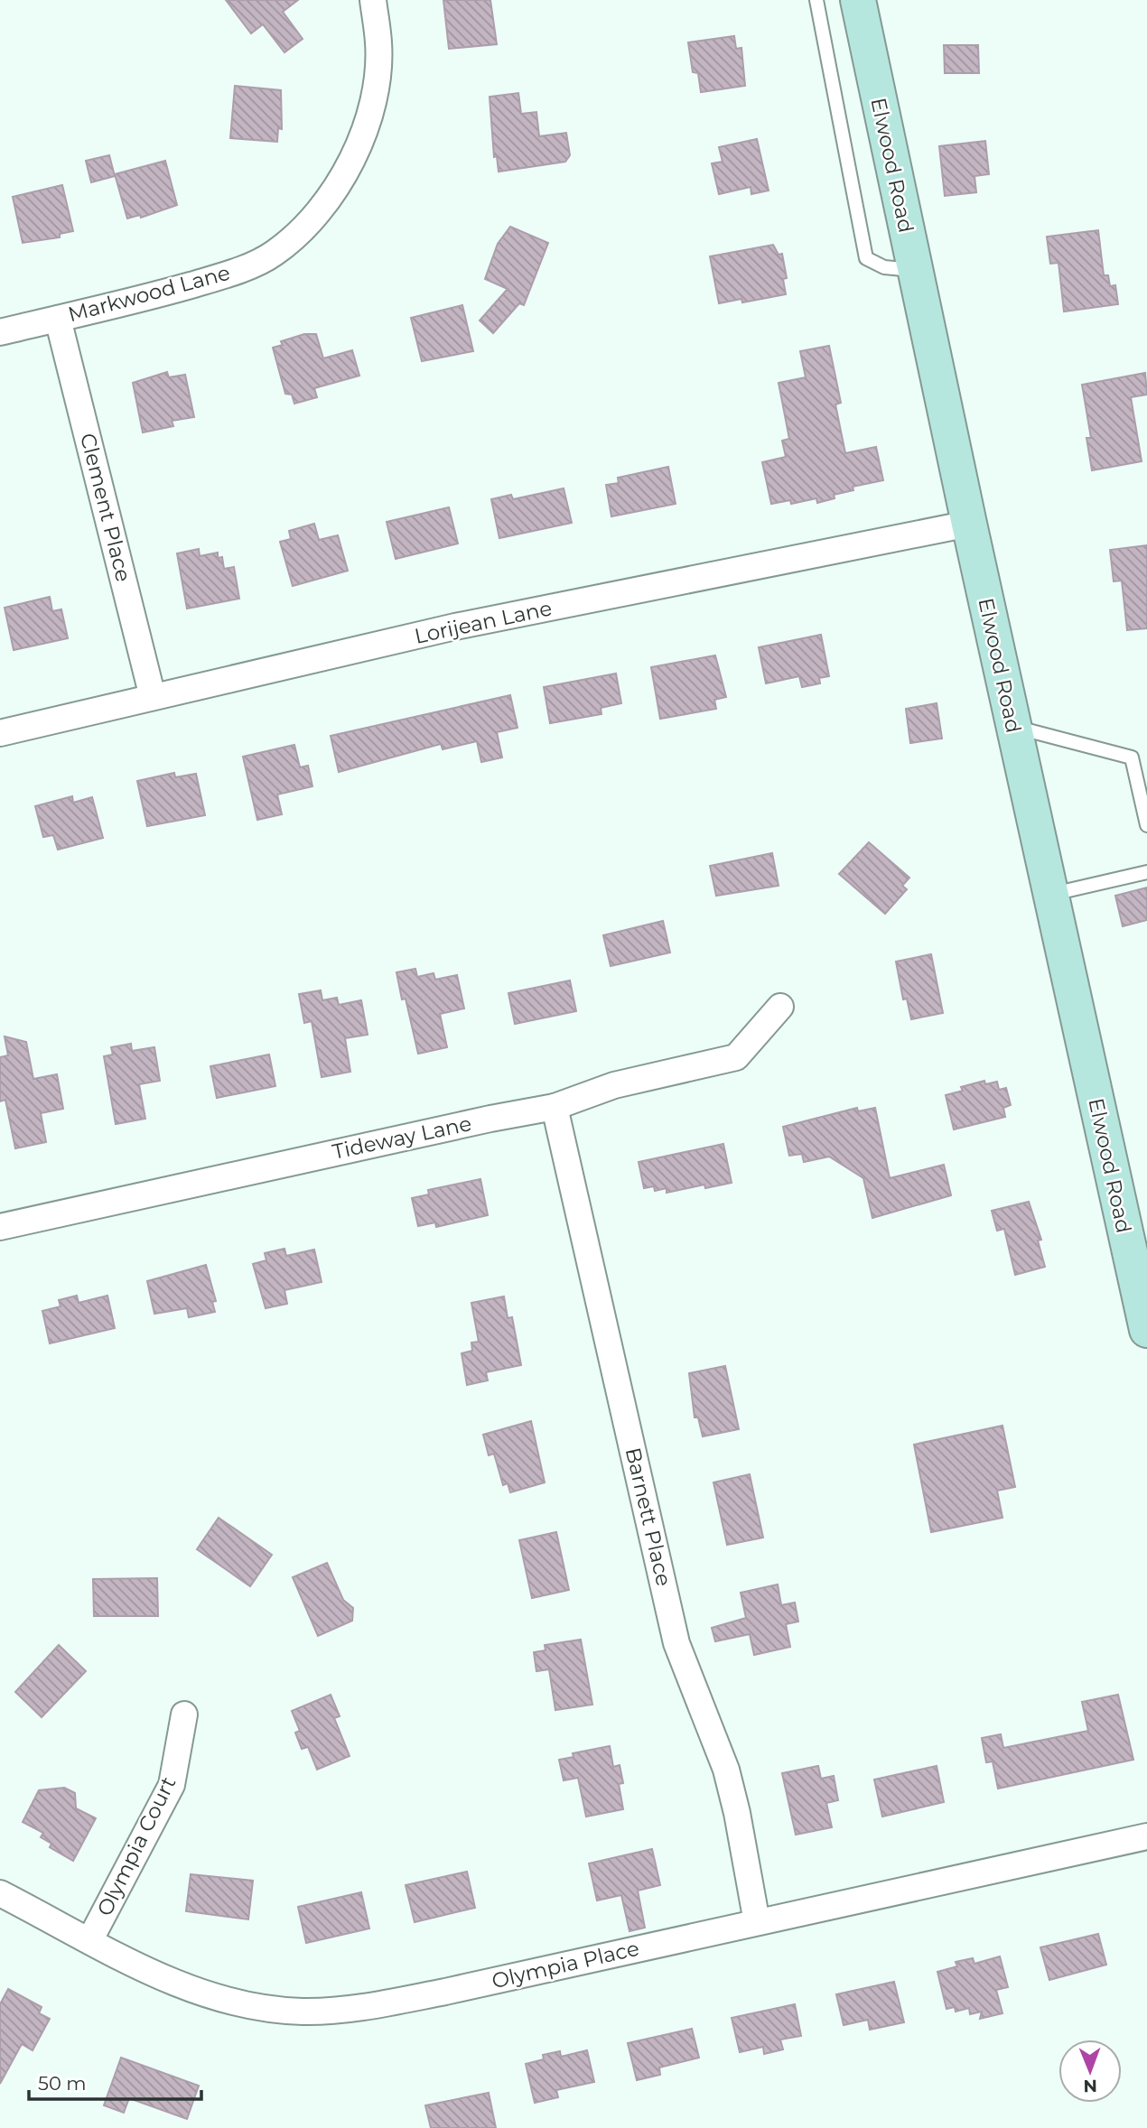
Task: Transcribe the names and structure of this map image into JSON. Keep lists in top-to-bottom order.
{
  "streets": {
    "main road": ["Elwood Road"],
    "street": [
      "Markwood Lane",
      "Clement Place",
      "Lorijean Lane",
      "Tideway Lane",
      "Barnett Place",
      "Olympia Court",
      "Olympia Place"
    ]
  },
  "crossings": [
    ["Elwood Road", "Lorijean Lane"],
    ["Markwood Lane", "Clement Place"],
    ["Clement Place", "Lorijean Lane"],
    ["Tideway Lane", "Barnett Place"],
    ["Barnett Place", "Olympia Place"],
    ["Olympia Court", "Olympia Place"]
  ],
  "scale_bar": "50 m",
  "north": "bottom"
}
